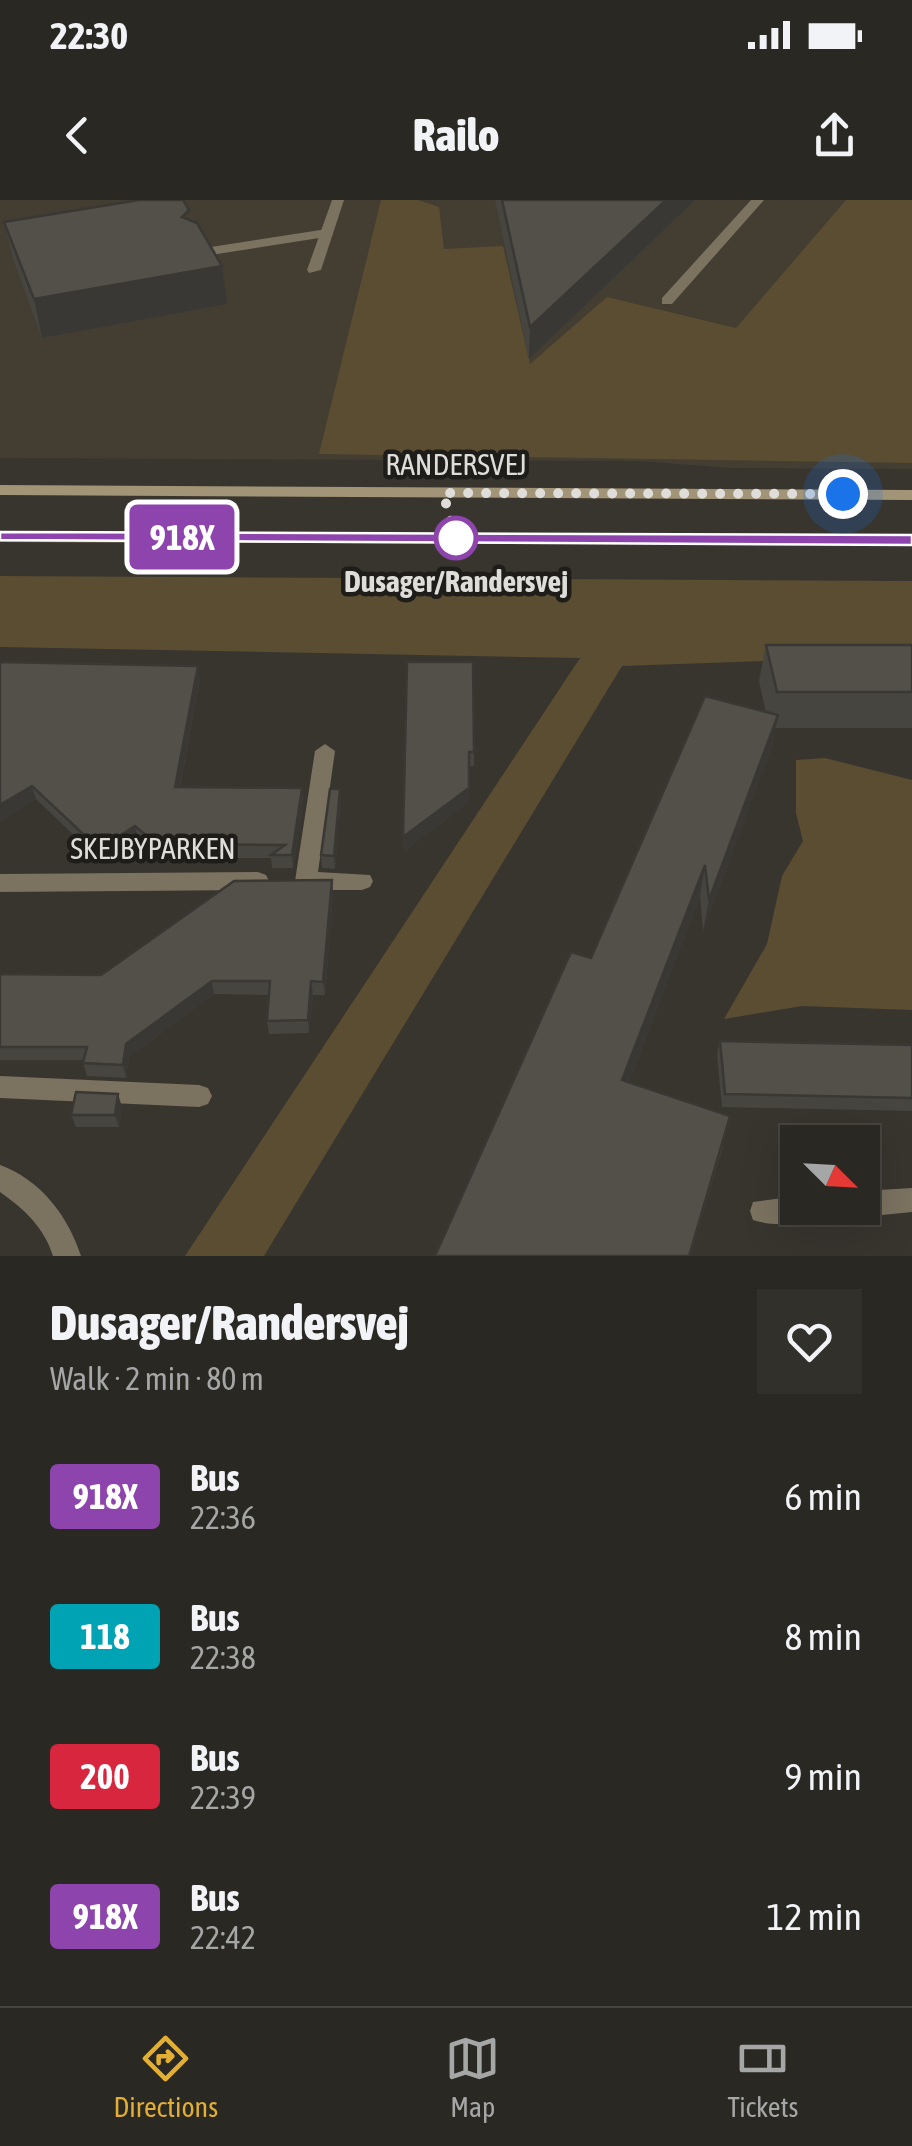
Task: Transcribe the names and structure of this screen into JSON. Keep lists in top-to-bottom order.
{
  "streets": {
    "main road": ["RANDERSVEJ"],
    "street": ["SKEJBYPARKEN"]
  },
  "places": ["Dusager/Randersvej"],
  "lines": ["bus line 918X"],
  "north": "bottom right",
  "page": {
    "status": "22:30",
    "header": "Railo",
    "on_map": "918X",
    "heading": ["Dusager/Randersvej", "Walk · 2 min · 80 m"],
    "list": [
      {
        "mark": "918X",
        "name": "Bus",
        "note": "22:36",
        "value": "6 min"
      },
      {
        "mark": "118",
        "name": "Bus",
        "note": "22:38",
        "value": "8 min"
      },
      {
        "mark": "200",
        "name": "Bus",
        "note": "22:39",
        "value": "9 min"
      },
      {
        "mark": "918X",
        "name": "Bus",
        "note": "22:42",
        "value": "12 min"
      }
    ],
    "tabs": ["Directions", "Map", "Tickets"]
  }
}
